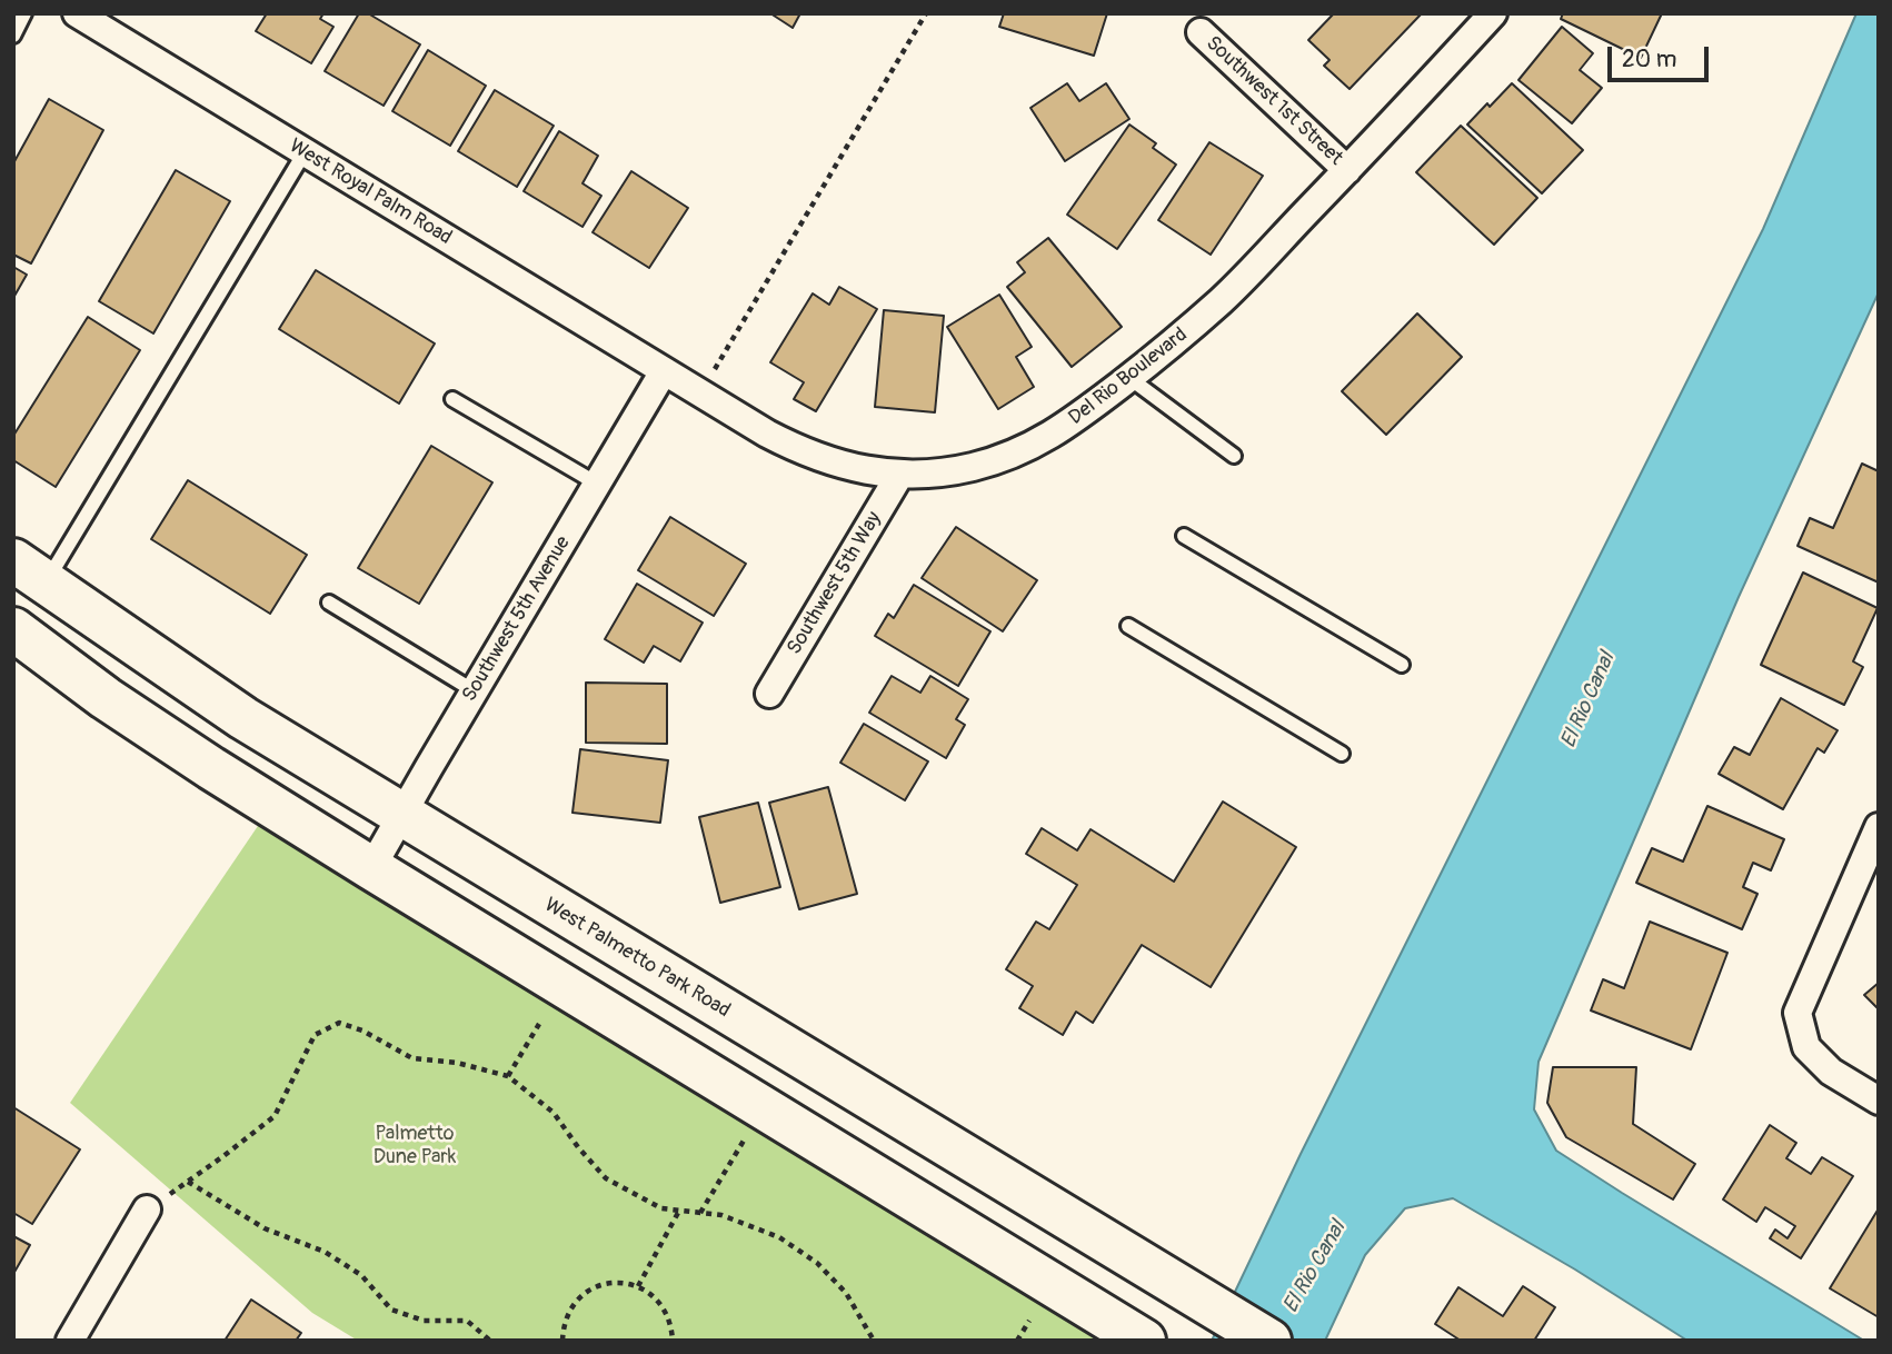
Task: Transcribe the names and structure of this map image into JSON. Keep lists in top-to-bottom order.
{
  "streets": {
    "main road": ["West Palmetto Park Road"],
    "street": [
      "Southwest 1st Street",
      "West Royal Palm Road",
      "Del Rio Boulevard",
      "Southwest 5th Way",
      "Southwest 5th Avenue"
    ]
  },
  "crossings": [
    ["Southwest 1st Street", "Del Rio Boulevard"],
    ["West Royal Palm Road", "Del Rio Boulevard"],
    ["West Royal Palm Road", "Southwest 5th Avenue"],
    ["Del Rio Boulevard", "Southwest 5th Way"],
    ["Del Rio Boulevard", "Southwest 5th Avenue"],
    ["Southwest 5th Avenue", "West Palmetto Park Road"]
  ],
  "water": ["El Rio Canal"],
  "parks": ["Palmetto Dune Park"],
  "scale_bar": "20 m"
}
